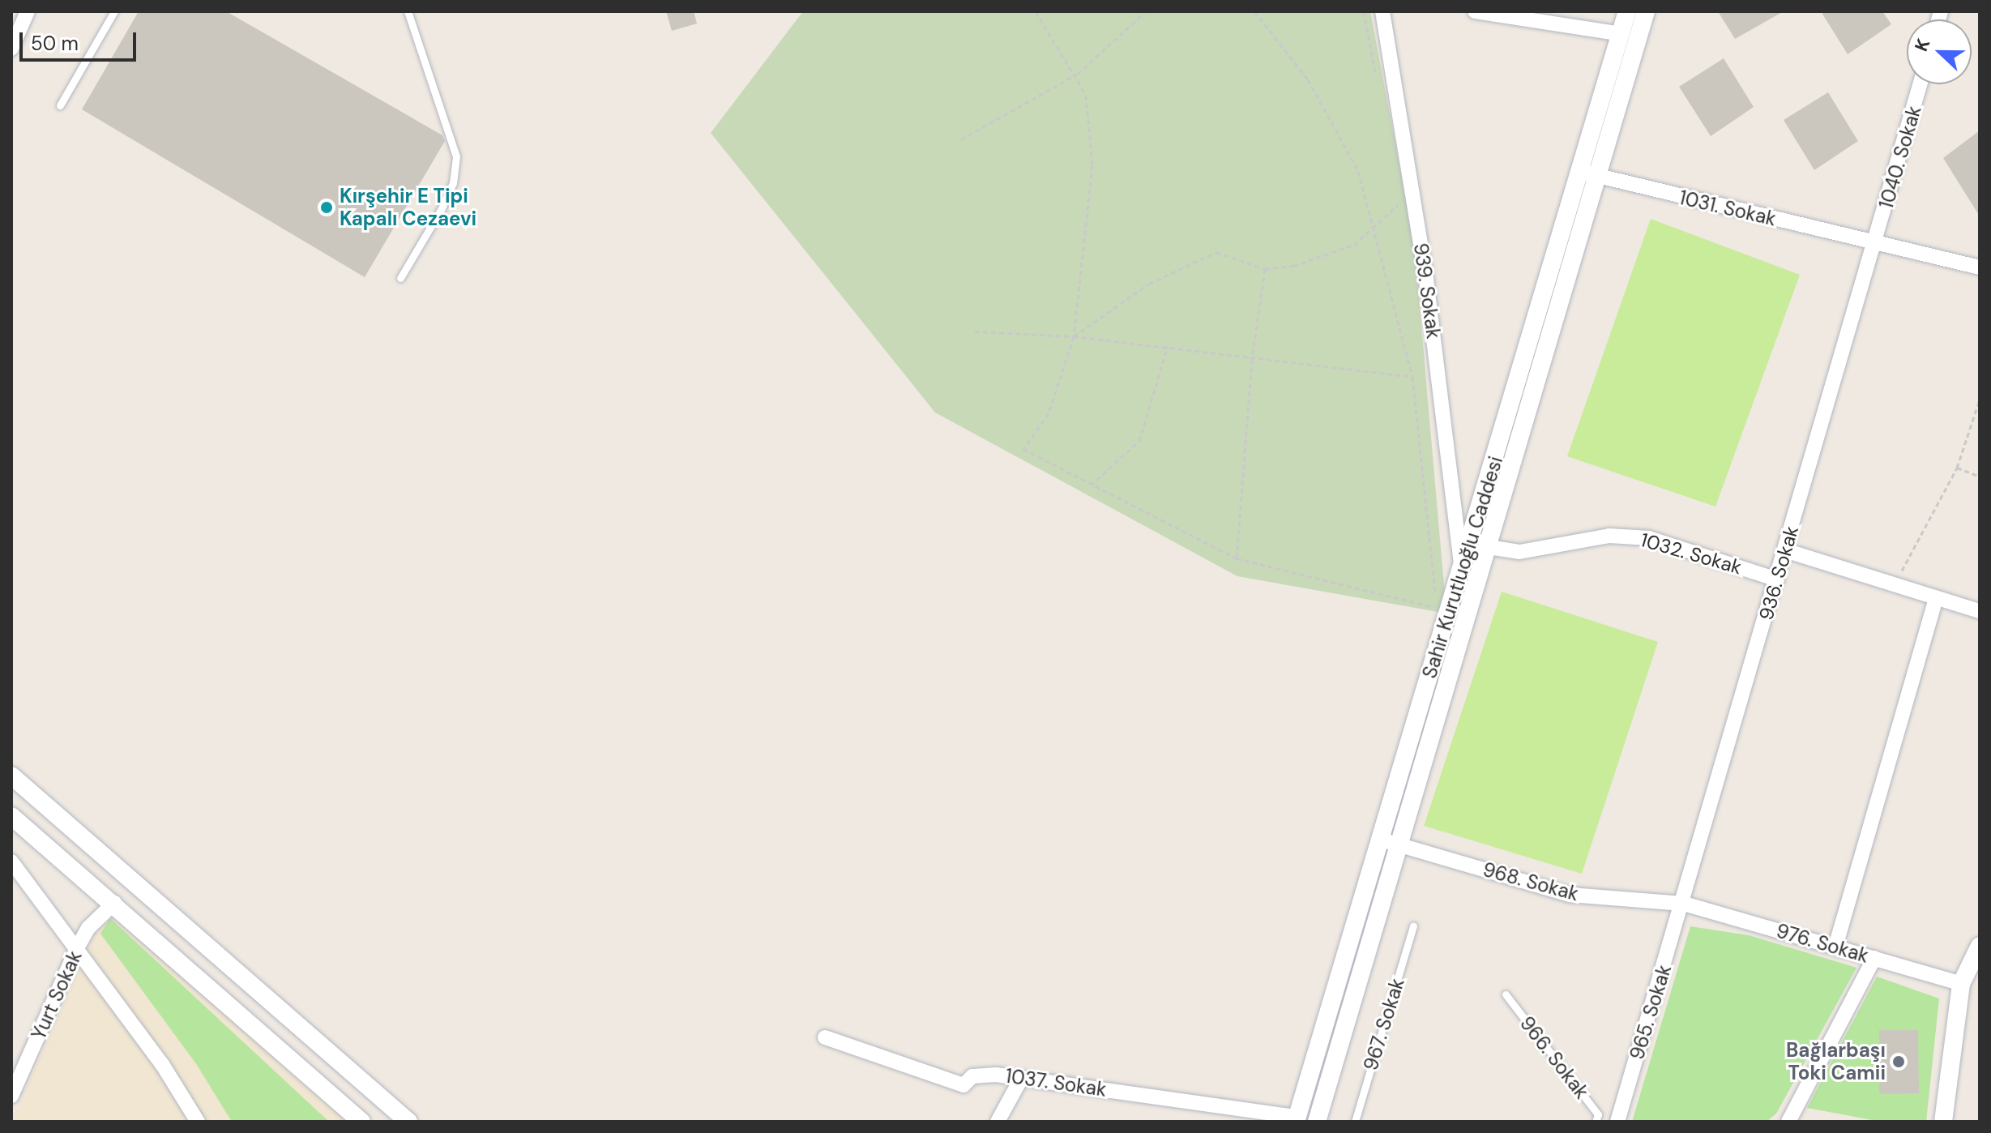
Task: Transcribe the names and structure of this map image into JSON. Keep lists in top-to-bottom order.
{
  "streets": {
    "street": [
      "1040. Sokak",
      "1031. Sokak",
      "939. Sokak",
      "1032. Sokak",
      "Sahir Kurutluoğlu Caddesi",
      "936. Sokak",
      "968. Sokak",
      "976. Sokak",
      "Yurt Sokak",
      "965. Sokak",
      "1037. Sokak"
    ],
    "lane": ["967. Sokak", "966. Sokak"]
  },
  "crossings": [
    ["1040. Sokak", "1031. Sokak"],
    ["1040. Sokak", "936. Sokak"],
    ["1031. Sokak", "Sahir Kurutluoğlu Caddesi"],
    ["1031. Sokak", "936. Sokak"],
    ["939. Sokak", "Sahir Kurutluoğlu Caddesi"],
    ["1032. Sokak", "Sahir Kurutluoğlu Caddesi"],
    ["1032. Sokak", "936. Sokak"],
    ["Sahir Kurutluoğlu Caddesi", "968. Sokak"],
    ["Sahir Kurutluoğlu Caddesi", "1037. Sokak"],
    ["936. Sokak", "968. Sokak"],
    ["936. Sokak", "976. Sokak"],
    ["936. Sokak", "965. Sokak"],
    ["968. Sokak", "976. Sokak"],
    ["968. Sokak", "965. Sokak"],
    ["976. Sokak", "965. Sokak"]
  ],
  "places": ["Kırşehir E Tipi Kapalı Cezaevi", "Bağlarbaşı Toki Camii"],
  "scale_bar": "50 m",
  "north": "left"
}
